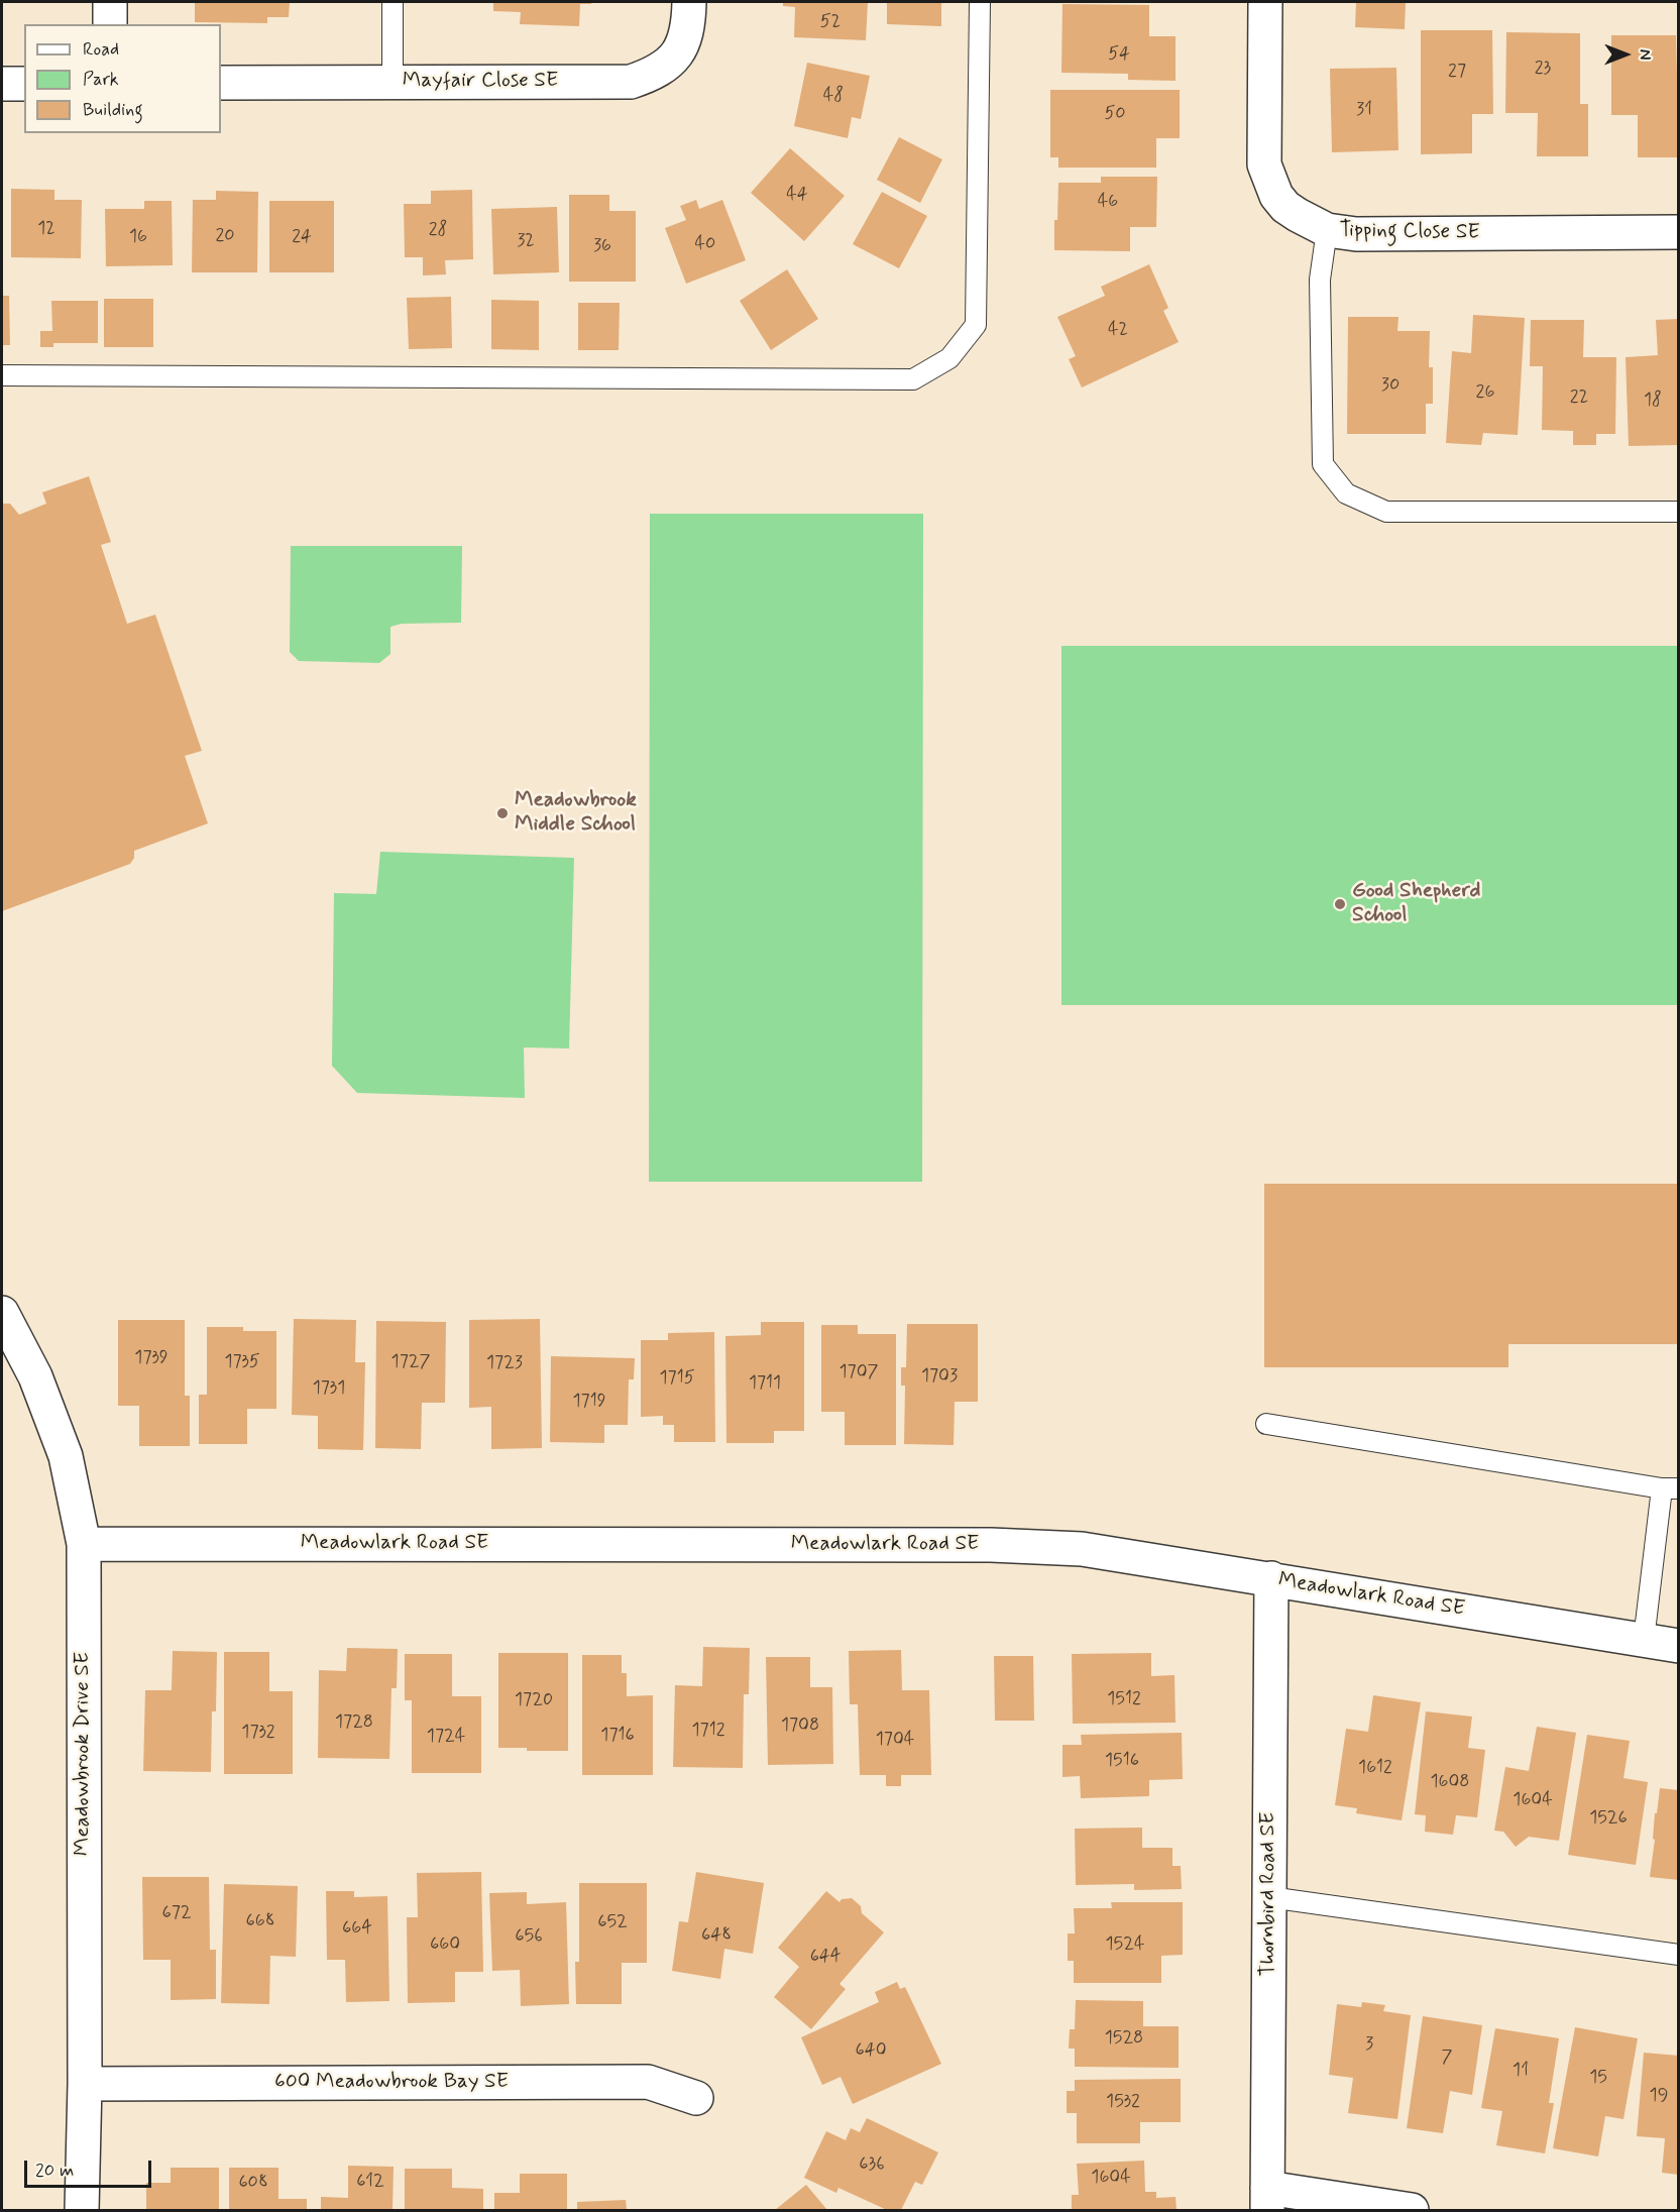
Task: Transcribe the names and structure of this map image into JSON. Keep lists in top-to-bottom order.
{
  "streets": {
    "street": [
      "Mayfair Close SE",
      "Tipping Close SE",
      "Meadowlark Road SE",
      "Meadowbrook Drive SE",
      "Thornbird Road SE",
      "600 Meadowbrook Bay SE"
    ]
  },
  "crossings": [
    ["Meadowlark Road SE", "Meadowbrook Drive SE"],
    ["Meadowlark Road SE", "Thornbird Road SE"],
    ["Meadowbrook Drive SE", "600 Meadowbrook Bay SE"]
  ],
  "places": ["Meadowbrook Middle School", "Good Shepherd School"],
  "house_numbers": [
    "52",
    "54",
    "23",
    "27",
    "48",
    "31",
    "50",
    "44",
    "46",
    "12",
    "28",
    "20",
    "16",
    "24",
    "32",
    "40",
    "36",
    "42",
    "30",
    "26",
    "22",
    "18",
    "1739",
    "1735",
    "1727",
    "1723",
    "1707",
    "1703",
    "1715",
    "1711",
    "1731",
    "1719",
    "1512",
    "1720",
    "1728",
    "1708",
    "1712",
    "1732",
    "1716",
    "1724",
    "1704",
    "1516",
    "1612",
    "1608",
    "1604",
    "1526",
    "672",
    "668",
    "652",
    "664",
    "648",
    "656",
    "660",
    "1524",
    "644",
    "1528",
    "3",
    "640",
    "7",
    "11",
    "15",
    "19",
    "1532",
    "636",
    "1604",
    "612",
    "608"
  ],
  "legend": ["Road", "Park", "Building"],
  "scale_bar": "20 m",
  "north": "right"
}
